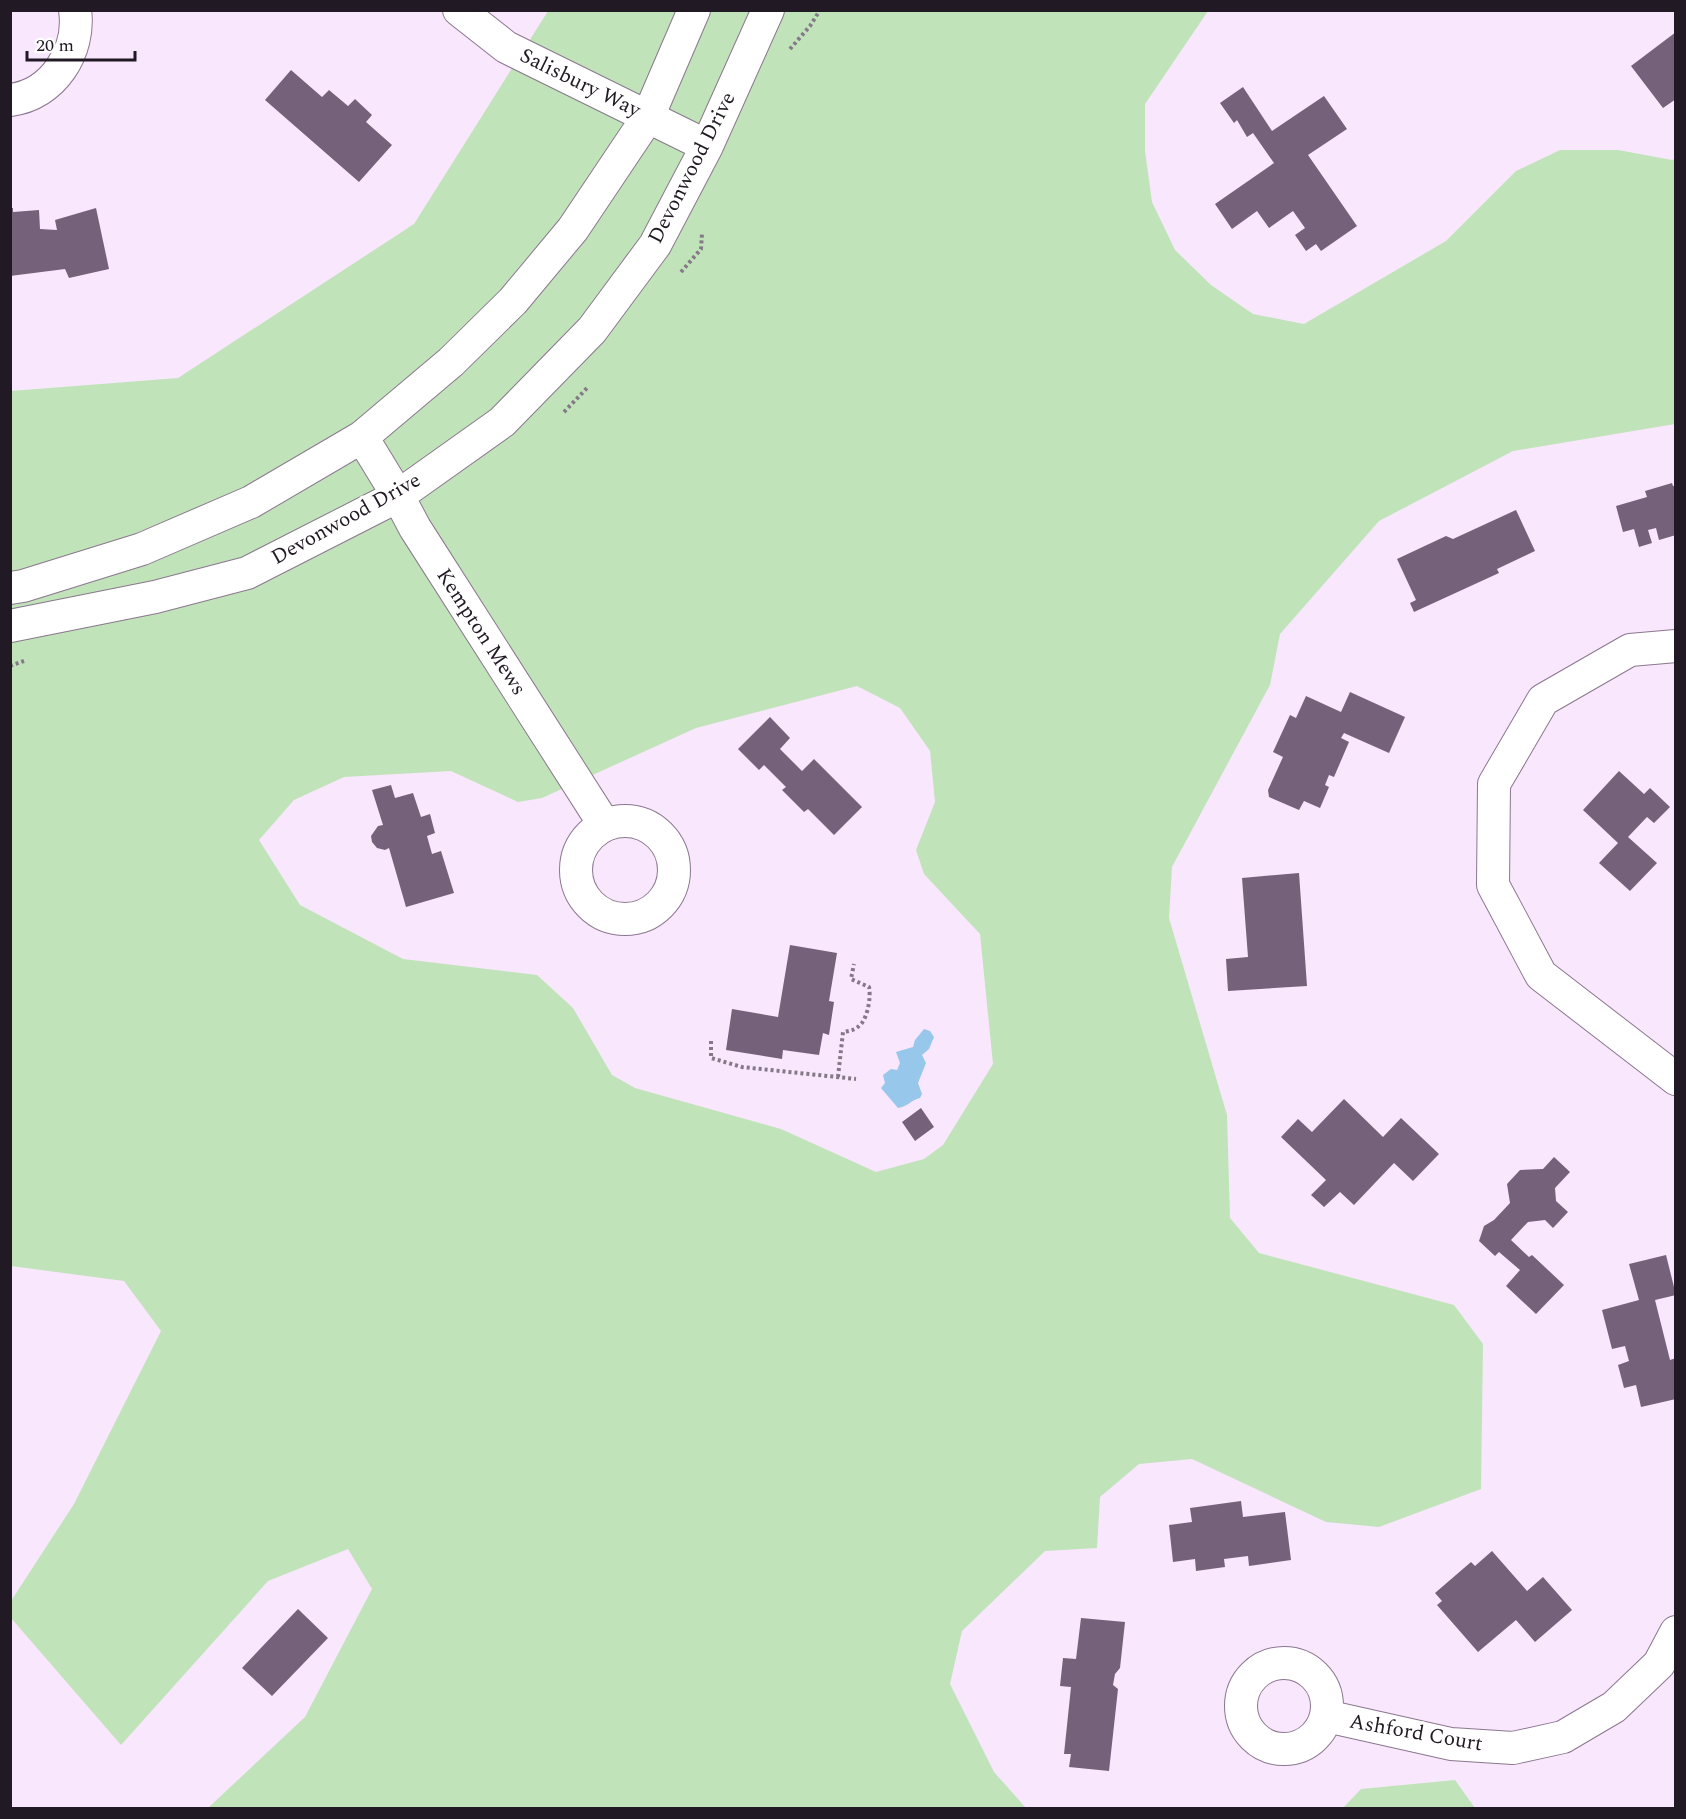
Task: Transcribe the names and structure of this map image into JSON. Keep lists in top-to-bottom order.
{
  "streets": {
    "street": [
      "Salisbury Way",
      "Devonwood Drive",
      "Kempton Mews",
      "Ashford Court"
    ]
  },
  "crossings": [
    ["Salisbury Way", "Devonwood Drive"],
    ["Devonwood Drive", "Kempton Mews"]
  ],
  "scale_bar": "20 m"
}
